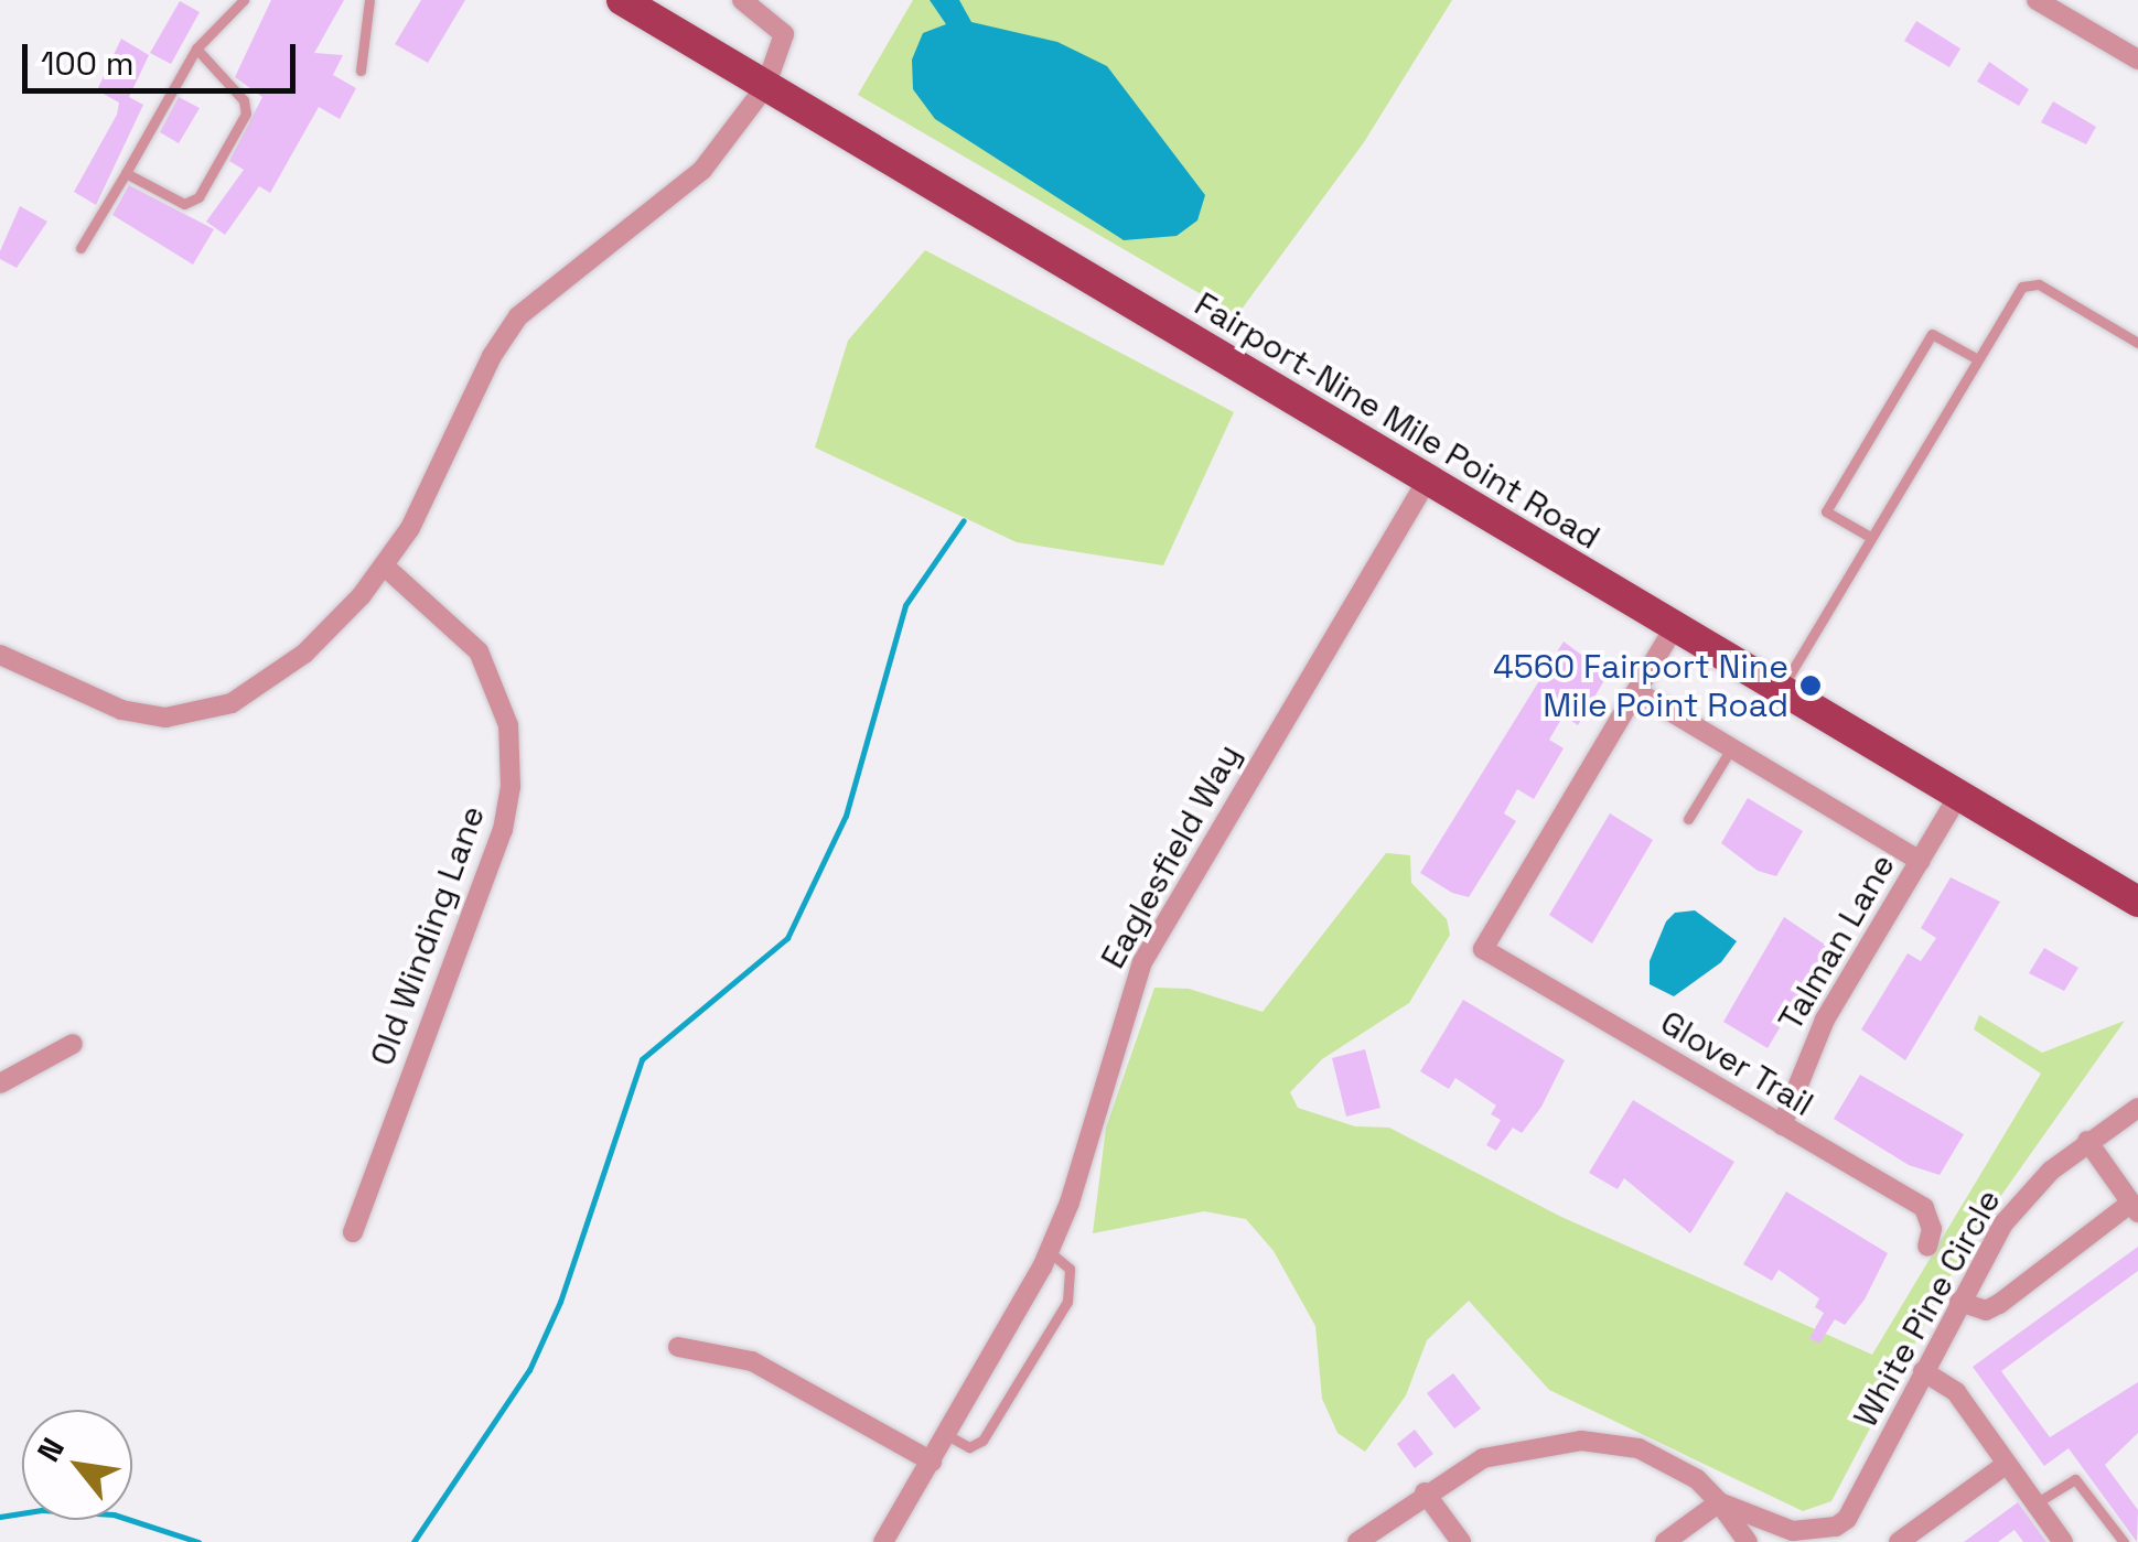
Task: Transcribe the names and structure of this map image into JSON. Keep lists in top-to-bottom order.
{
  "streets": {
    "main road": ["Fairport-Nine Mile Point Road"],
    "street": [
      "Eaglesfield Way",
      "Old Winding Lane",
      "Talman Lane",
      "Glover Trail",
      "White Pine Circle"
    ]
  },
  "crossings": [
    ["Fairport-Nine Mile Point Road", "Eaglesfield Way"],
    ["Fairport-Nine Mile Point Road", "Talman Lane"],
    ["Talman Lane", "Glover Trail"]
  ],
  "places": ["4560 Fairport Nine Mile Point Road"],
  "scale_bar": "100 m",
  "north": "top left"
}
